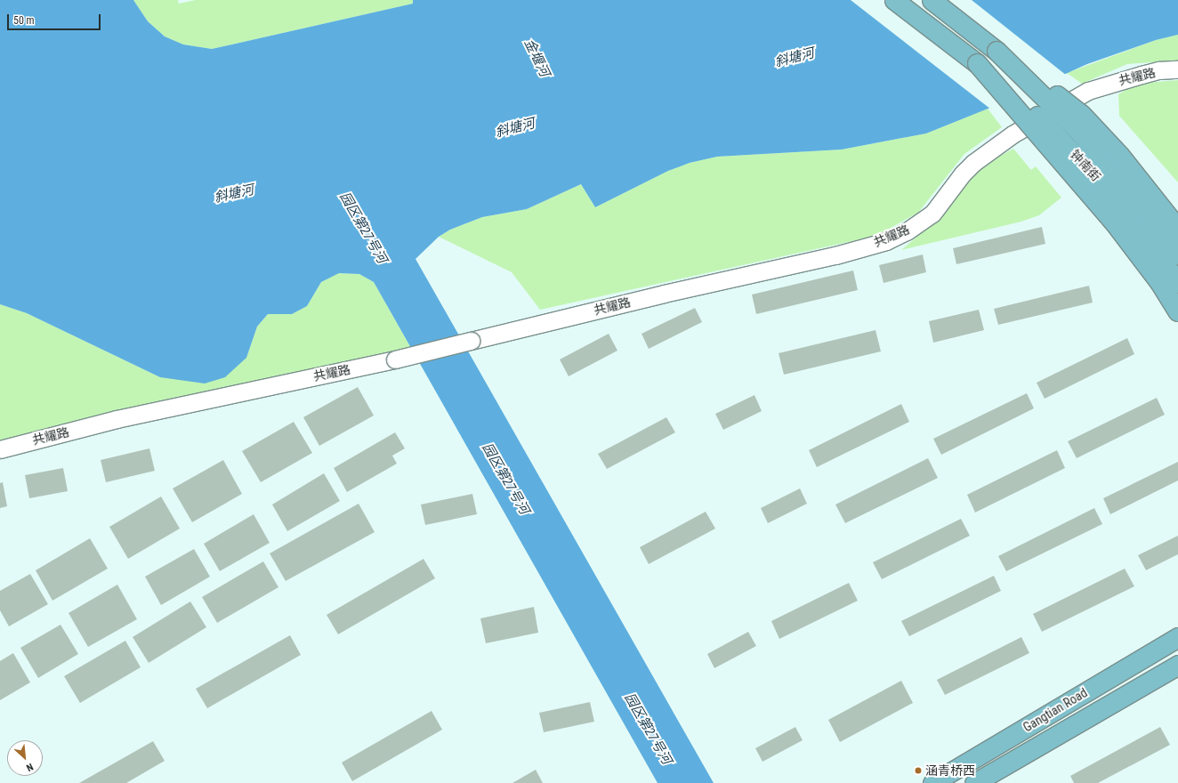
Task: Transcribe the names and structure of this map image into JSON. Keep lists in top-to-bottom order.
{
  "streets": {
    "main road": ["钟南街", "Gangtian Road"],
    "street": ["共耀路"]
  },
  "water": ["金堰河", "斜塘河", "园区第27号河"],
  "places": ["涵青桥西"],
  "scale_bar": "50 m",
  "north": "bottom right"
}
